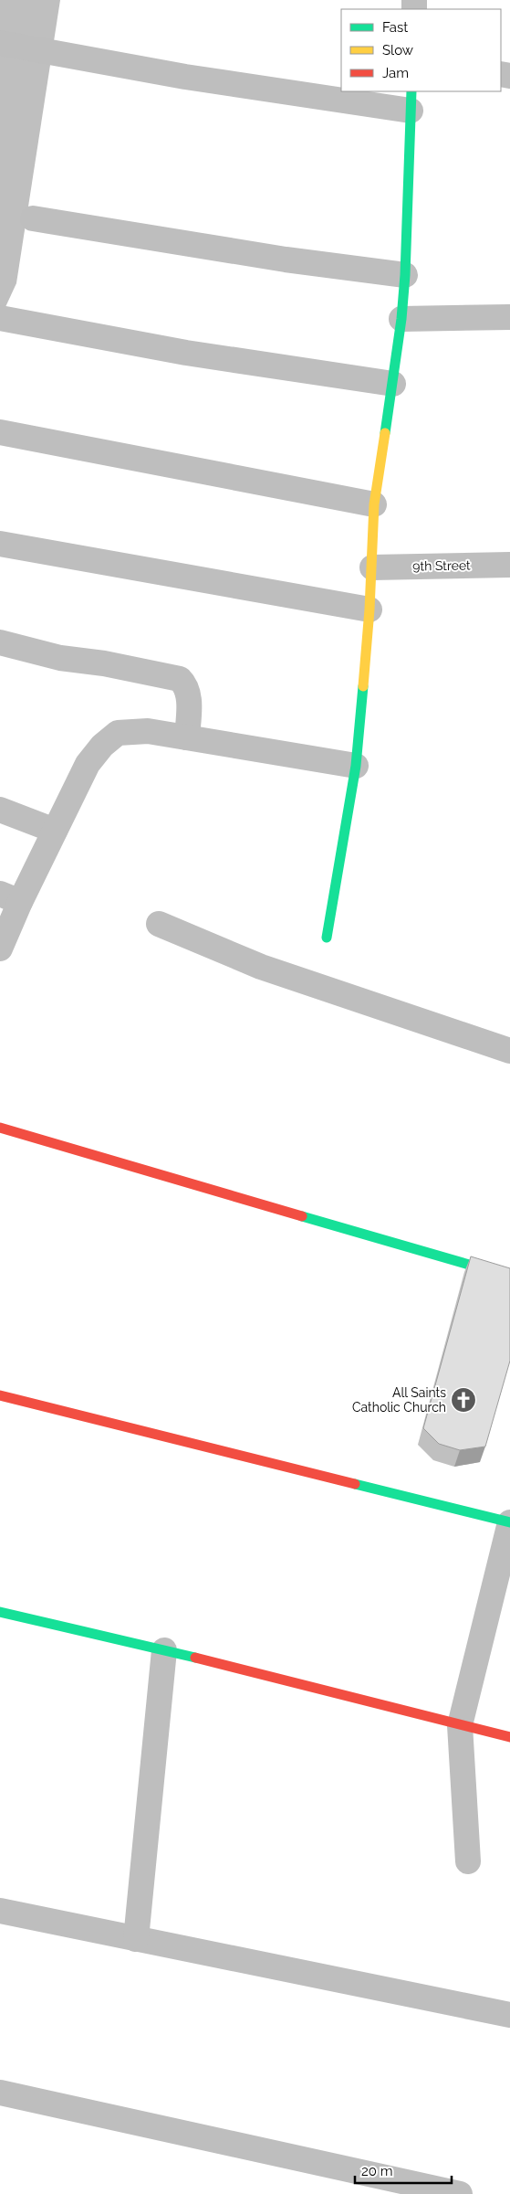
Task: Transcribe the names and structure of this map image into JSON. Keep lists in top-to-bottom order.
{
  "streets": {
    "street": ["9th Street"]
  },
  "places": {
    "church": ["All Saints Catholic Church"]
  },
  "legend": ["Fast", "Slow", "Jam"],
  "scale_bar": "20 m"
}
